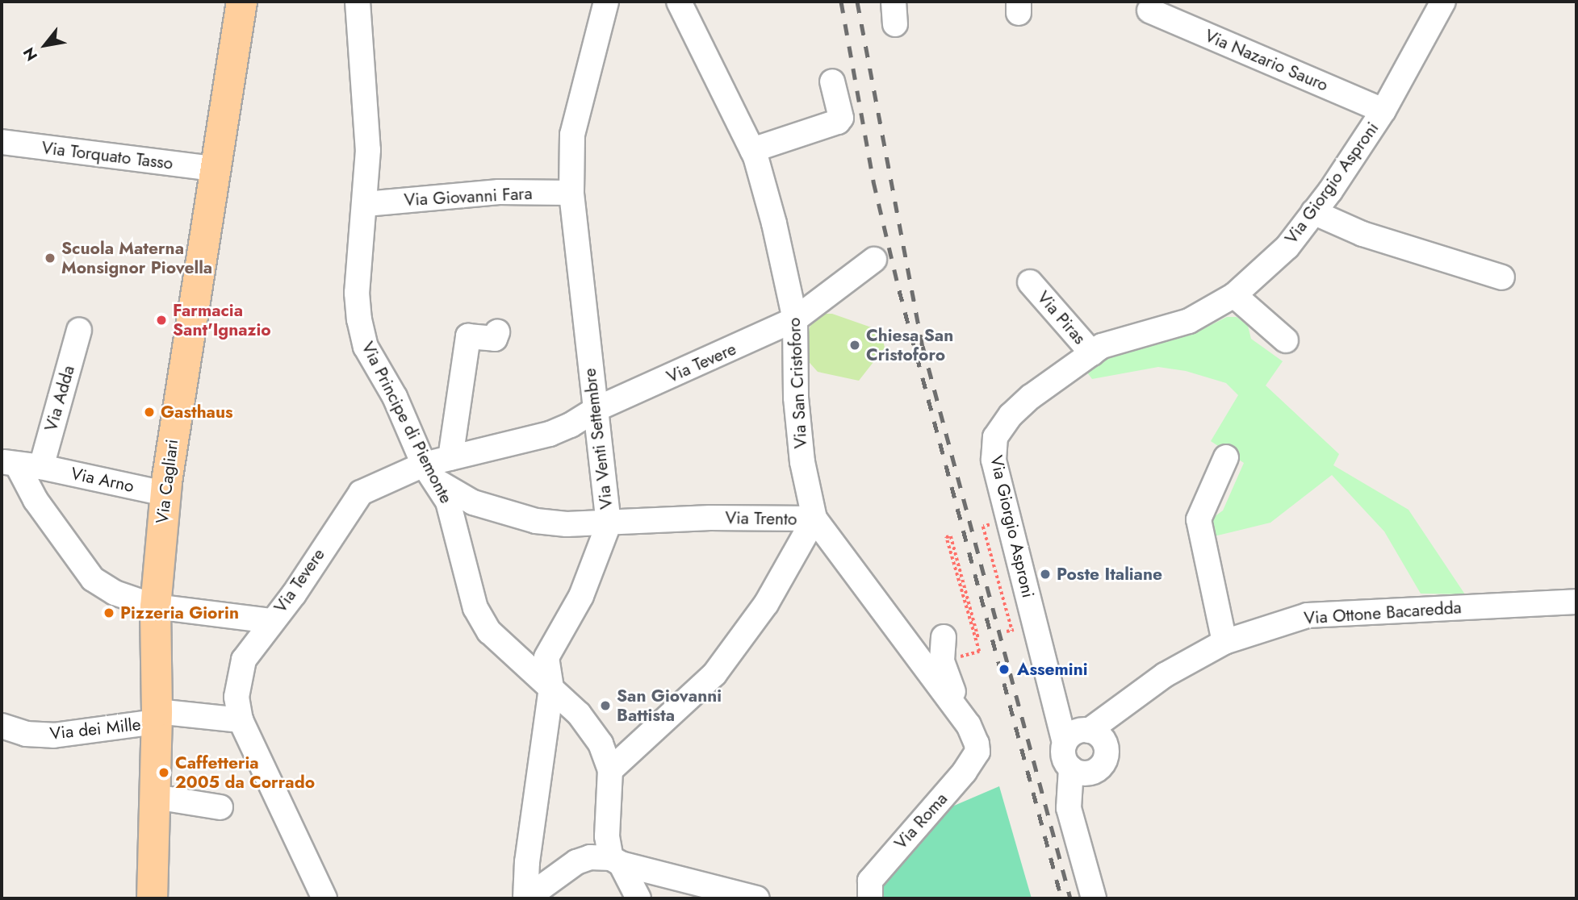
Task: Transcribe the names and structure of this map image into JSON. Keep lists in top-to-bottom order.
{
  "streets": {
    "main road": ["Via Cagliari"],
    "street": [
      "Via Nazario Sauro",
      "Via Torquato Tasso",
      "Via Giorgio Asproni",
      "Via Giovanni Fara",
      "Via Piras",
      "Via Tevere",
      "Via San Cristoforo",
      "Via Adda",
      "Via Principe di Piemonte",
      "Via Venti Settembre",
      "Via Arno",
      "Via Trento",
      "Via Ottone Bacaredda",
      "Via dei Mille",
      "Via Roma"
    ]
  },
  "crossings": [
    ["Via Nazario Sauro", "Via Giorgio Asproni"],
    ["Via Torquato Tasso", "Via Cagliari"],
    ["Via Giorgio Asproni", "Via Piras"],
    ["Via Giorgio Asproni", "Via Ottone Bacaredda"],
    ["Via Giovanni Fara", "Via Principe di Piemonte"],
    ["Via Giovanni Fara", "Via Venti Settembre"],
    ["Via Tevere", "Via San Cristoforo"],
    ["Via Tevere", "Via Adda"],
    ["Via Tevere", "Via Principe di Piemonte"],
    ["Via Tevere", "Via Venti Settembre"],
    ["Via Tevere", "Via Arno"],
    ["Via Tevere", "Via Cagliari"],
    ["Via Tevere", "Via Trento"],
    ["Via San Cristoforo", "Via Trento"],
    ["Via Adda", "Via Arno"],
    ["Via Principe di Piemonte", "Via Venti Settembre"],
    ["Via Principe di Piemonte", "Via Trento"],
    ["Via Venti Settembre", "Via Trento"],
    ["Via Arno", "Via Cagliari"],
    ["Via Cagliari", "Via dei Mille"],
    ["Via Trento", "Via Roma"]
  ],
  "places": [
    "Scuola Materna Monsignor Piovella",
    "Farmacia Sant'Ignazio",
    "Chiesa San Cristoforo",
    "Gasthaus",
    "Poste Italiane",
    "Pizzeria Giorin",
    "Assemini",
    "San Giovanni Battista",
    "Caffetteria 2005 da Corrado"
  ],
  "north": "bottom left"
}
